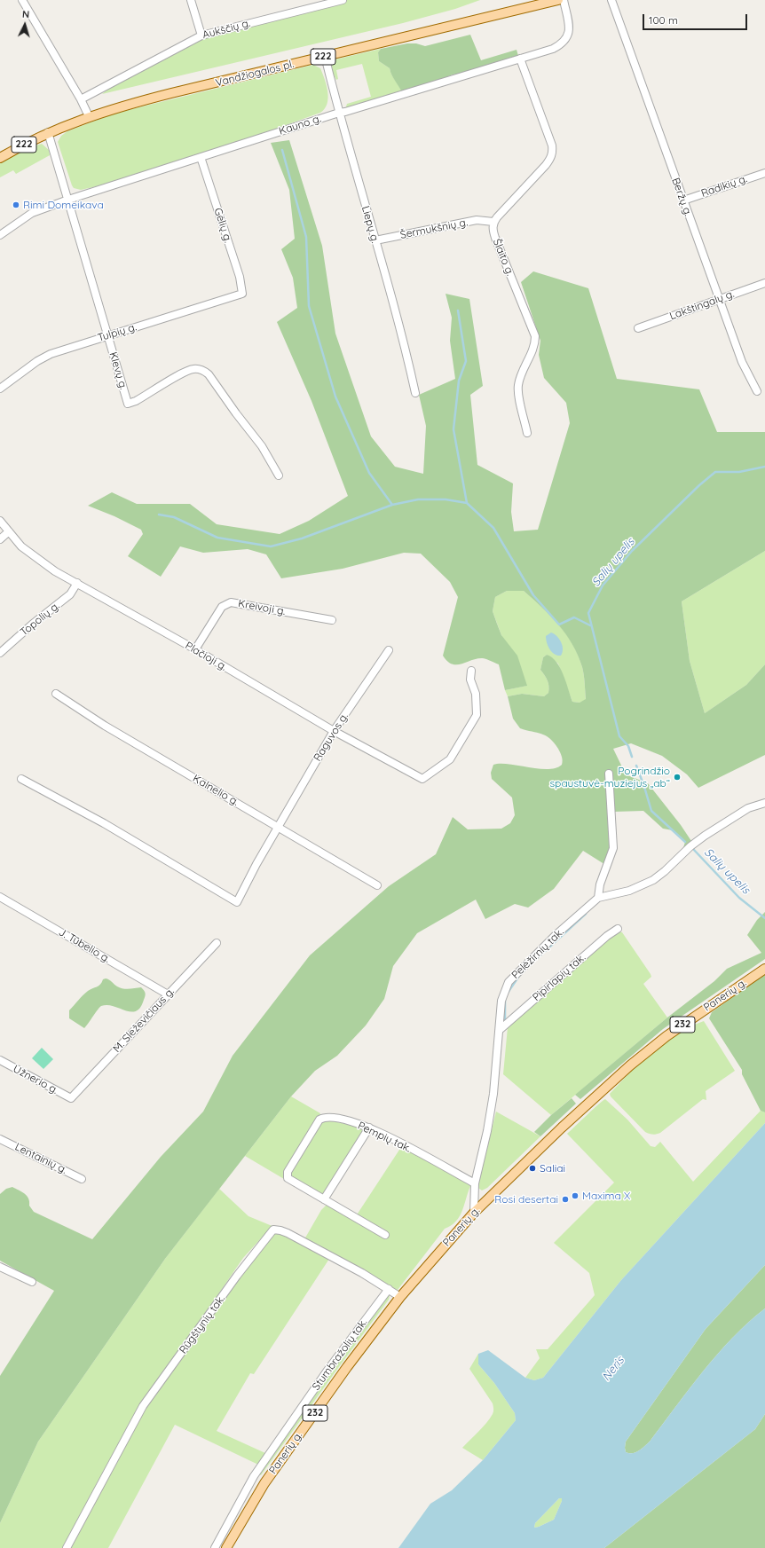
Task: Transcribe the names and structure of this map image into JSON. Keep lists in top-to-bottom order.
{
  "streets": {
    "main road": [
      "222",
      "Vandžiogalos pl.",
      "Panerių g.",
      "232"
    ],
    "street": [
      "Aukščių g.",
      "Kauno g.",
      "Radikių g.",
      "Beržų g.",
      "Liepų g.",
      "Gėlių g.",
      "Šermukšnių g.",
      "Šlaito g.",
      "Lakštingalų g.",
      "Tulpių g.",
      "Klevų g.",
      "Kreivoji g.",
      "Topolių g.",
      "Plačioji g.",
      "Raguvos g.",
      "Kalnelio g.",
      "J. Tūbelio g.",
      "Pelėžirnių tak.",
      "Pipirlapių tak.",
      "M. Sleževičiaus g.",
      "Užnerio g.",
      "Pempių tak.",
      "Lentainių g.",
      "Rūgštynių tak.",
      "Stumbražolių tak."
    ]
  },
  "crossings": [
    ["Vandžiogalos pl.", "Liepų g."],
    ["Vandžiogalos pl.", "Klevų g."],
    ["Kauno g.", "Liepų g."],
    ["Kauno g.", "Gėlių g."],
    ["Kauno g.", "Klevų g."],
    ["Radikių g.", "Beržų g."],
    ["Beržų g.", "Lakštingalų g."],
    ["Liepų g.", "Šermukšnių g."],
    ["Gėlių g.", "Tulpių g."],
    ["Šermukšnių g.", "Šlaito g."],
    ["Tulpių g.", "Klevų g."],
    ["Kreivoji g.", "Plačioji g."],
    ["Topolių g.", "Plačioji g."],
    ["Plačioji g.", "Raguvos g."],
    ["Raguvos g.", "Kalnelio g."],
    ["J. Tūbelio g.", "M. Sleževičiaus g."],
    ["Pelėžirnių tak.", "Pipirlapių tak."],
    ["Pelėžirnių tak.", "Panerių g."],
    ["Pelėžirnių tak.", "Pempių tak."],
    ["Panerių g.", "Rūgštynių tak."],
    ["M. Sleževičiaus g.", "Užnerio g."],
    ["Rūgštynių tak.", "Stumbražolių tak."]
  ],
  "water": ["Salių upelis", "Neris"],
  "places": [
    "Rimi Domeikava",
    "Pogrindžio spaustuvė-muziejus „ab“",
    "Saliai",
    "Maxima X",
    "Rosi desertai"
  ],
  "scale_bar": "100 m",
  "north": "top"
}
